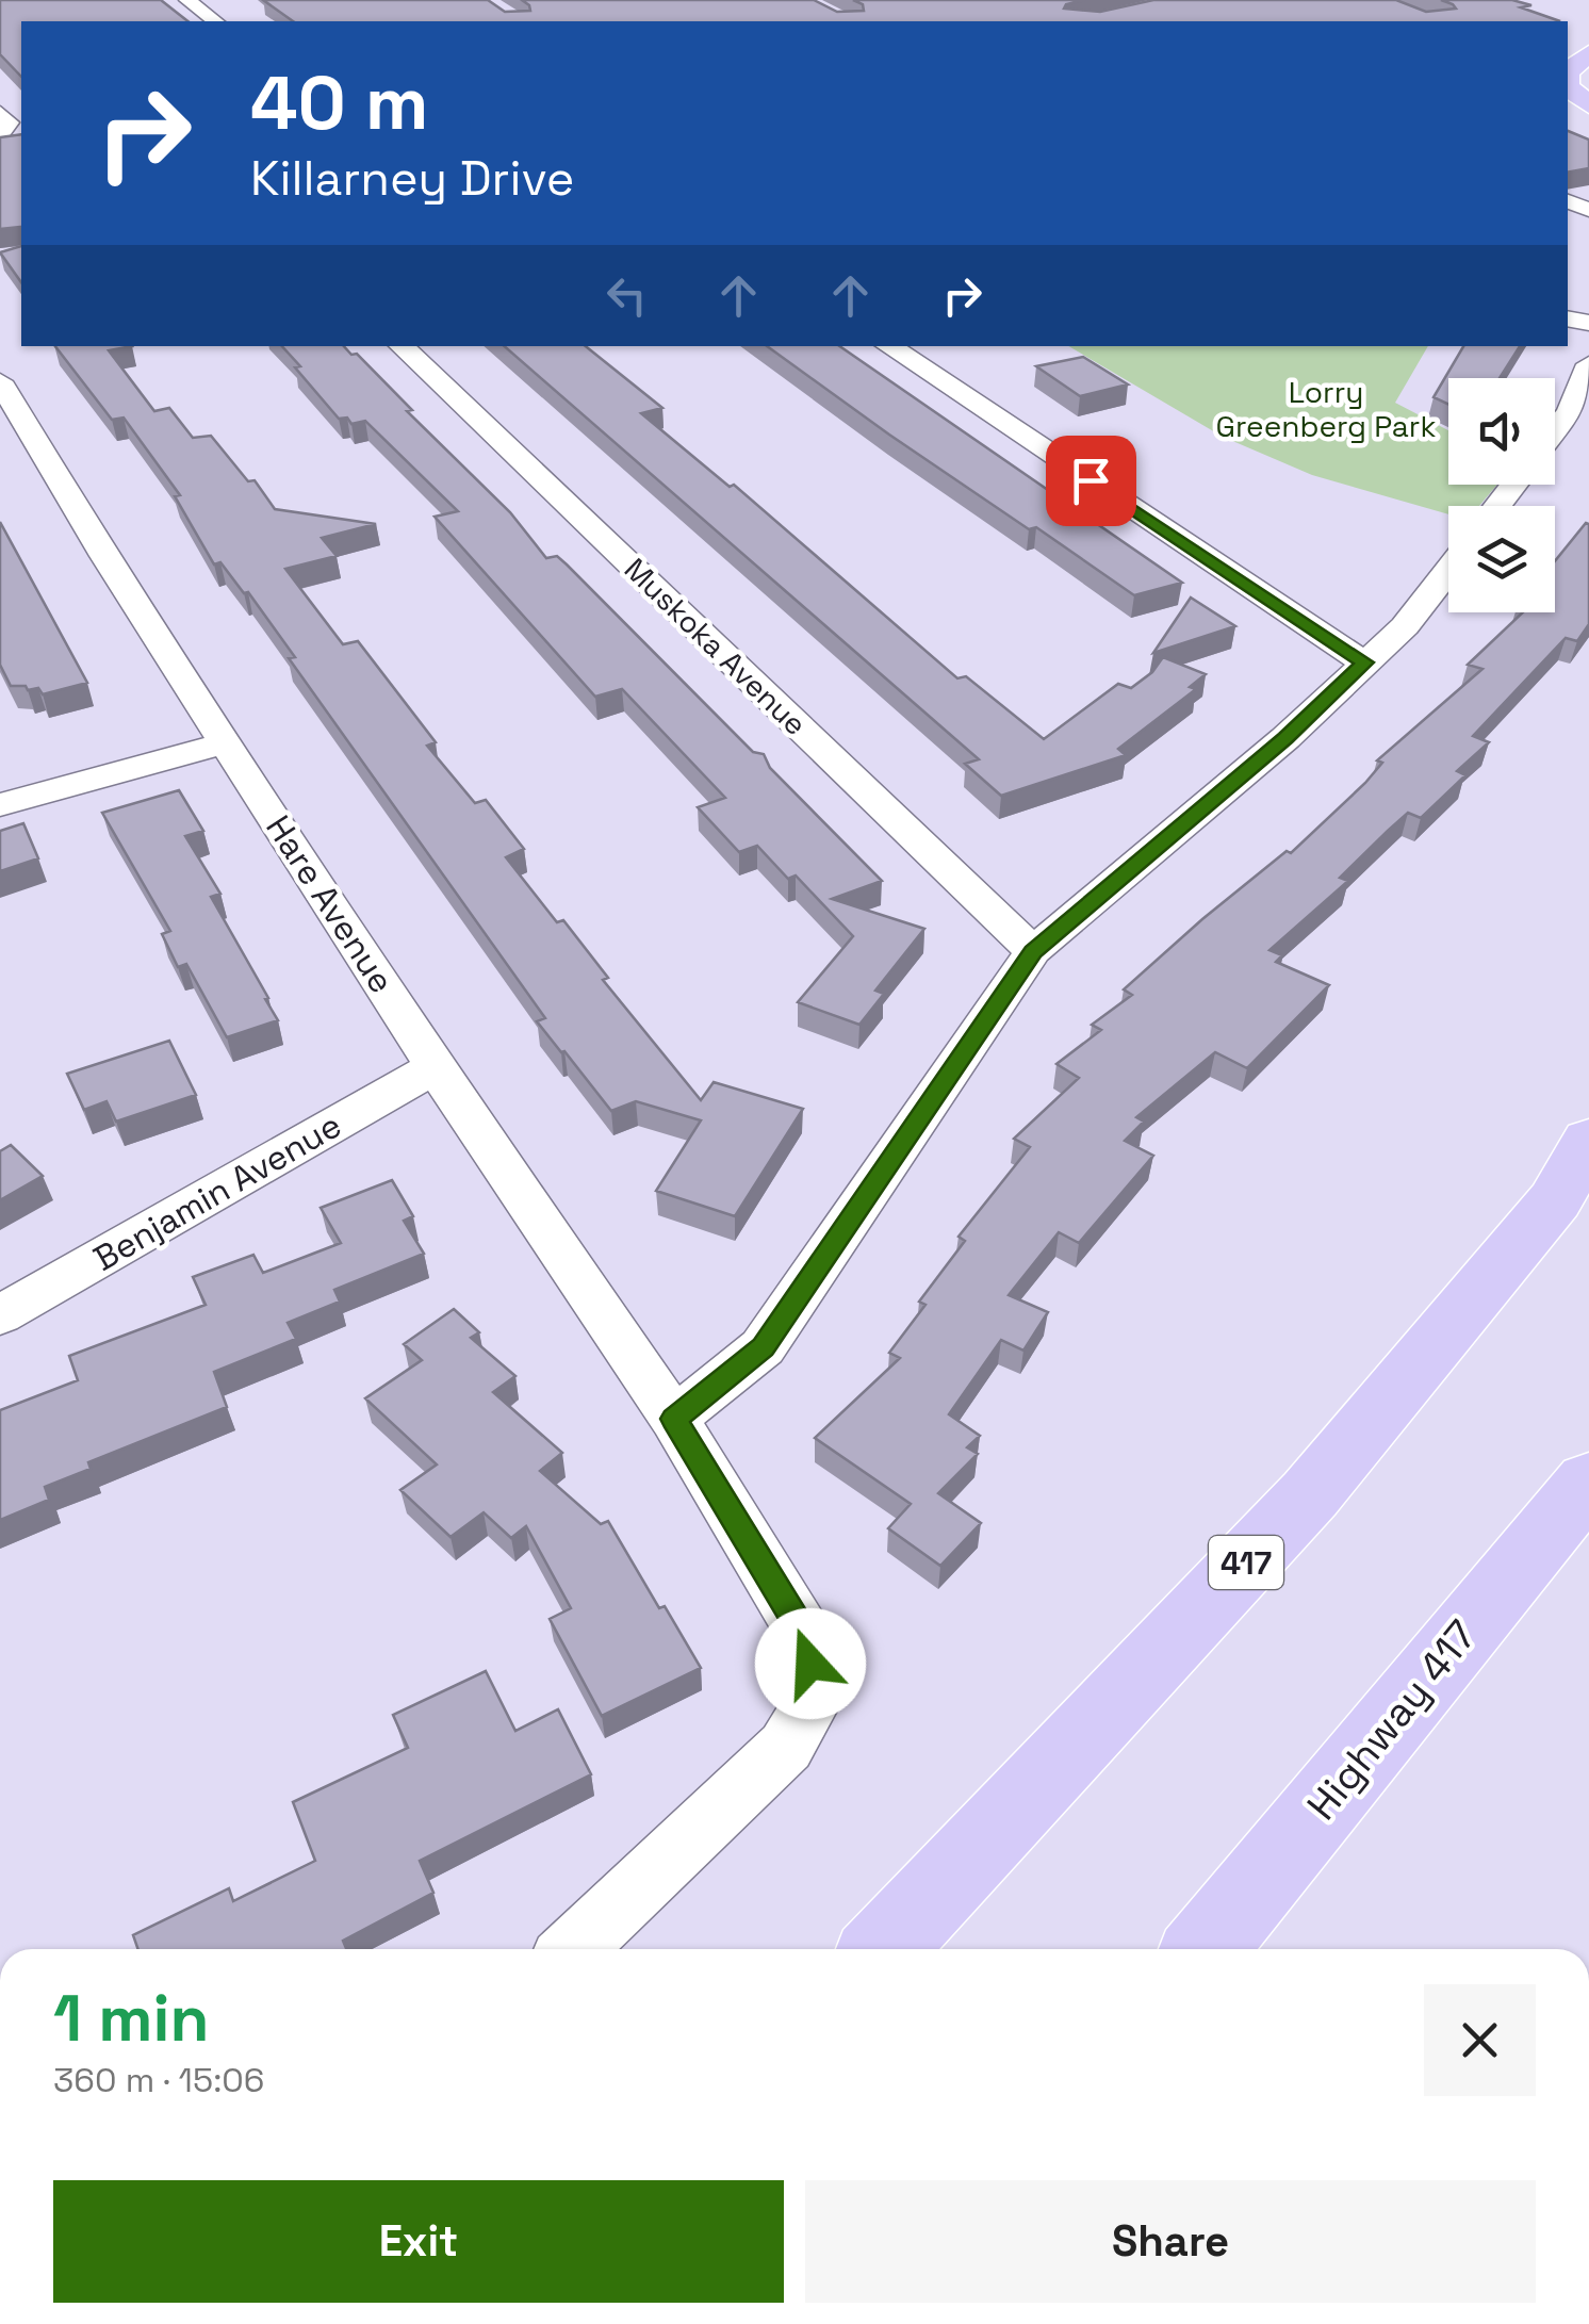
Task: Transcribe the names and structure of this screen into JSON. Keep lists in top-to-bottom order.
{
  "streets": {
    "highway": ["417", "Highway 417"],
    "street": ["Muskoka Avenue", "Hare Avenue", "Benjamin Avenue"]
  },
  "crossings": [
    ["Hare Avenue", "Benjamin Avenue"]
  ],
  "parks": ["Lorry Greenberg Park"],
  "page": {
    "turn": ["40 m", "Killarney Drive"],
    "heading": ["1 min", "360 m · 15:06"],
    "buttons": ["Exit", "Share"]
  }
}
